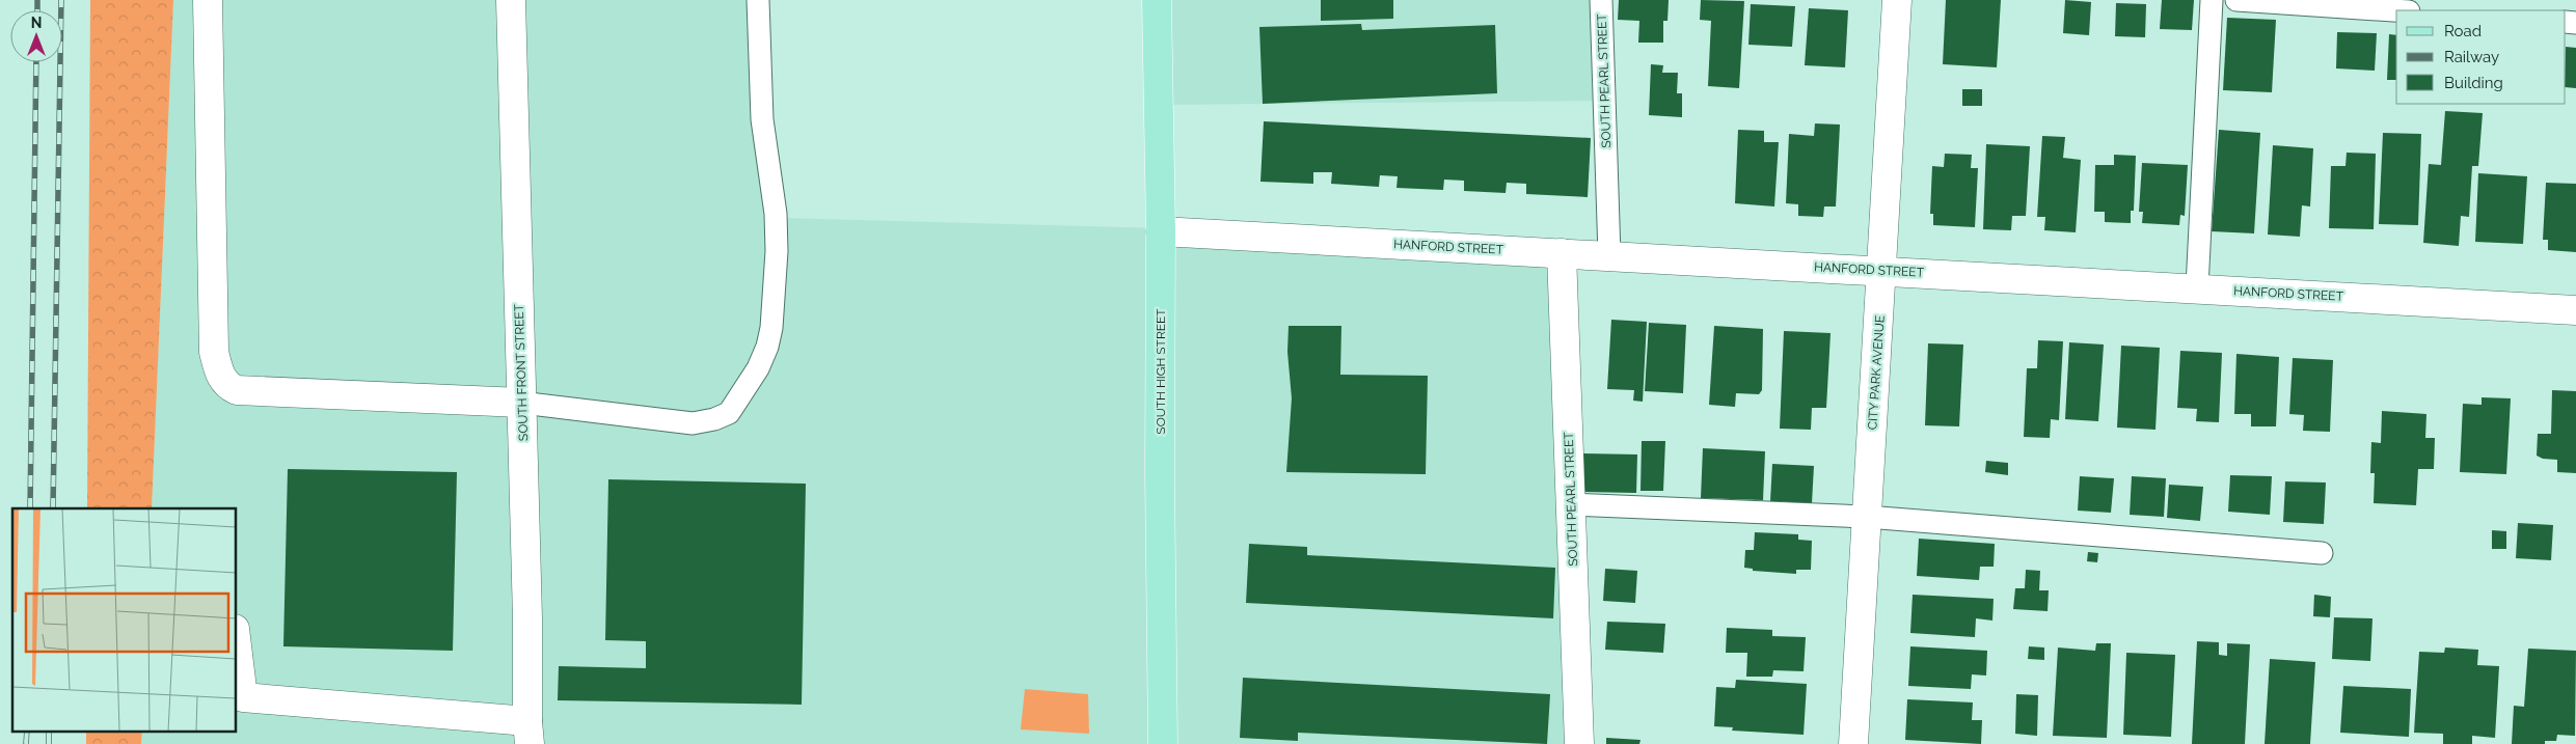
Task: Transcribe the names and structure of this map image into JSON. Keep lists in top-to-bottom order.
{
  "streets": {
    "main road": ["SOUTH HIGH STREET"],
    "street": [
      "SOUTH PEARL STREET",
      "HANFORD STREET",
      "SOUTH FRONT STREET",
      "CITY PARK AVENUE"
    ]
  },
  "crossings": [
    ["SOUTH PEARL STREET", "HANFORD STREET"],
    ["HANFORD STREET", "SOUTH HIGH STREET"],
    ["HANFORD STREET", "CITY PARK AVENUE"]
  ],
  "legend": ["Road", "Railway", "Building"],
  "north": "top"
}
